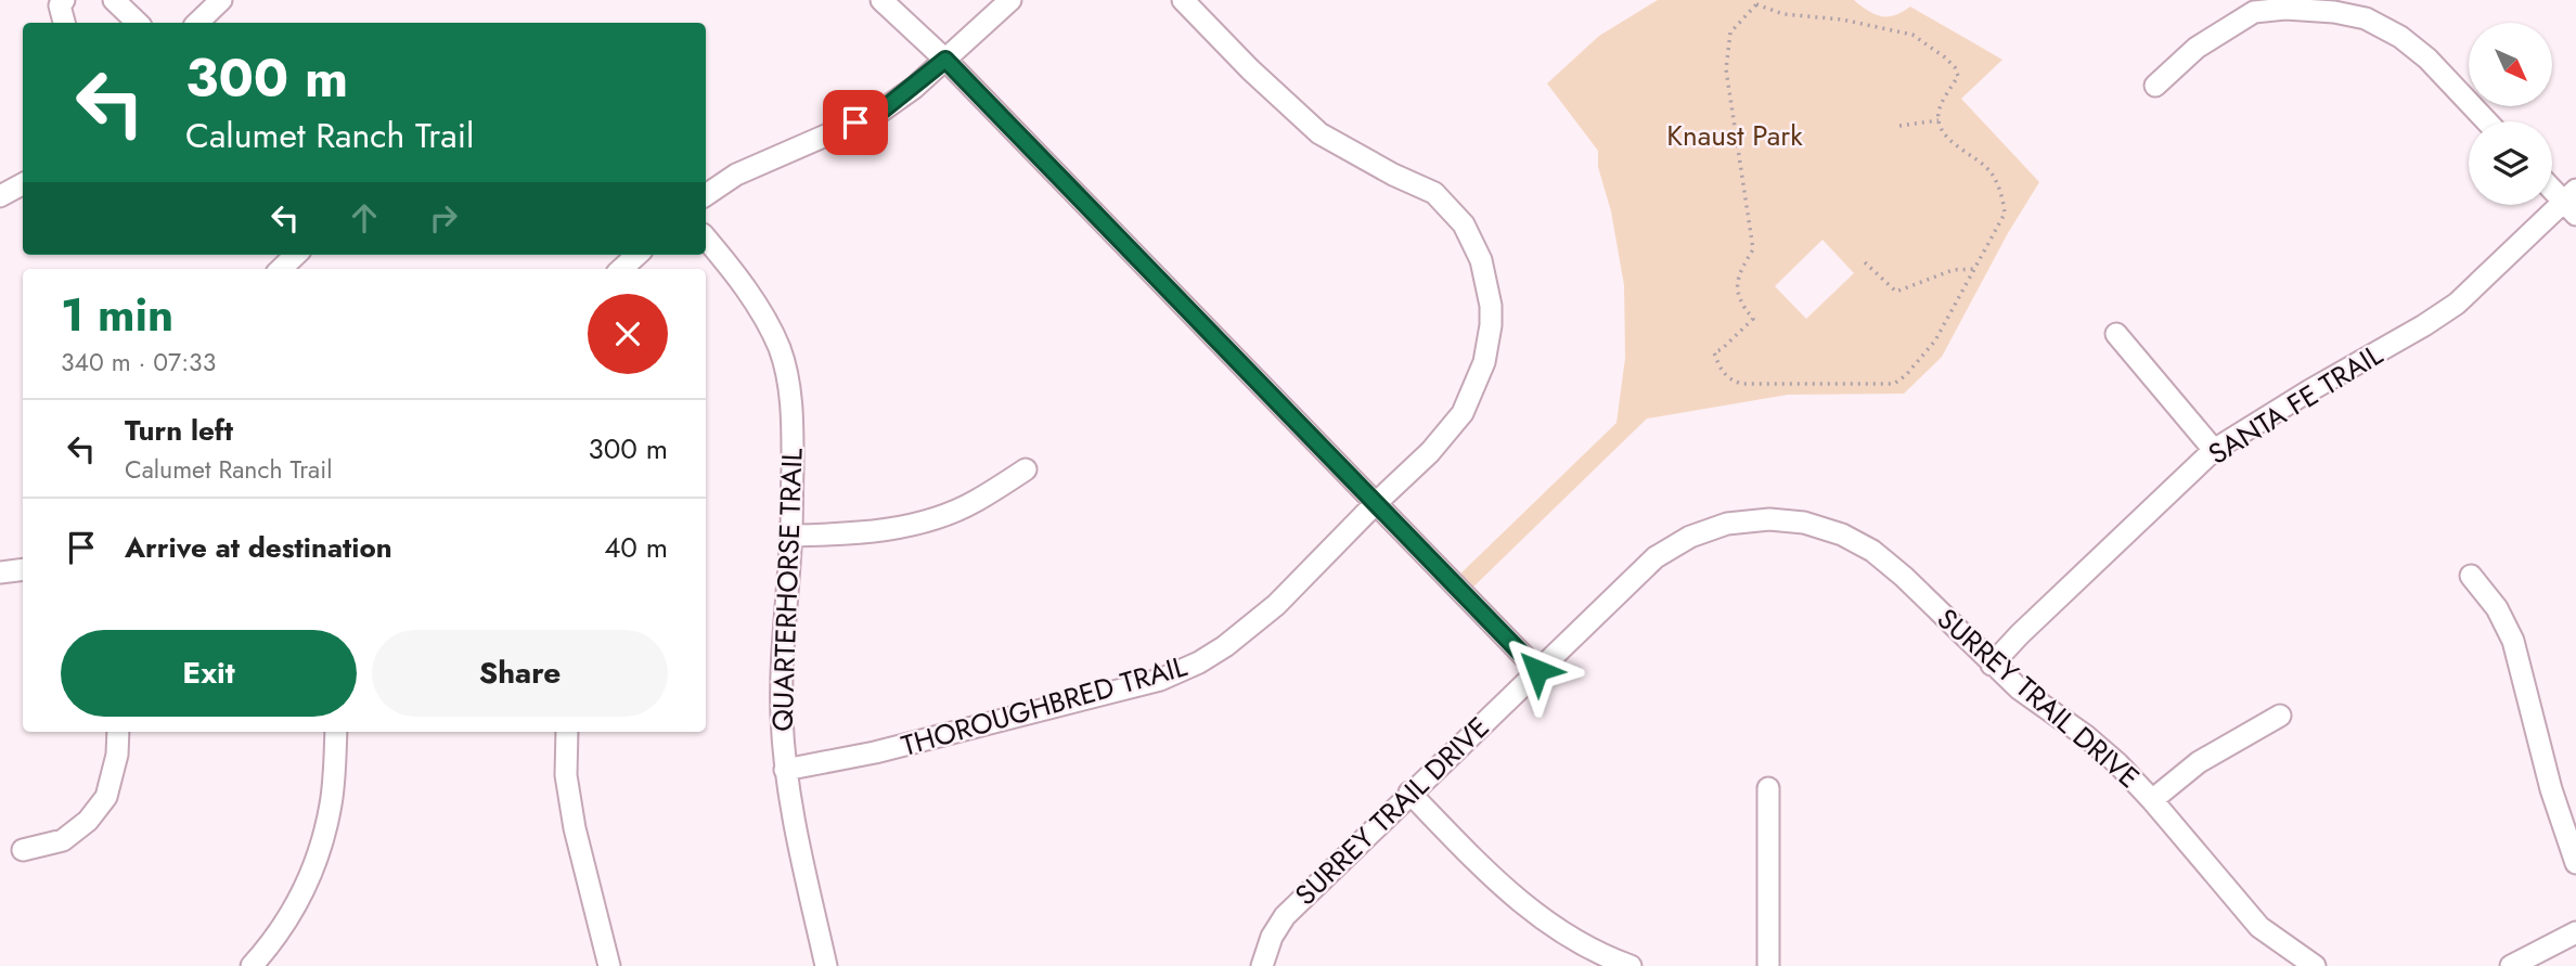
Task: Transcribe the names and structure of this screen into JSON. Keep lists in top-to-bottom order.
{
  "streets": {
    "street": [
      "SANTA FE TRAIL",
      "QUARTERHORSE TRAIL",
      "SURREY TRAIL DRIVE",
      "THOROUGHBRED TRAIL"
    ]
  },
  "crossings": [
    ["SANTA FE TRAIL", "SURREY TRAIL DRIVE"],
    ["QUARTERHORSE TRAIL", "THOROUGHBRED TRAIL"]
  ],
  "parks": ["Knaust Park"],
  "north": "bottom right",
  "page": {
    "turn": ["300 m", "Calumet Ranch Trail"],
    "heading": ["1 min", "340 m · 07:33"],
    "list": [
      {
        "name": "Turn left",
        "note": "Calumet Ranch Trail",
        "value": "300 m"
      },
      {
        "name": "Arrive at destination",
        "value": "40 m"
      }
    ],
    "buttons": ["Exit", "Share"]
  }
}
